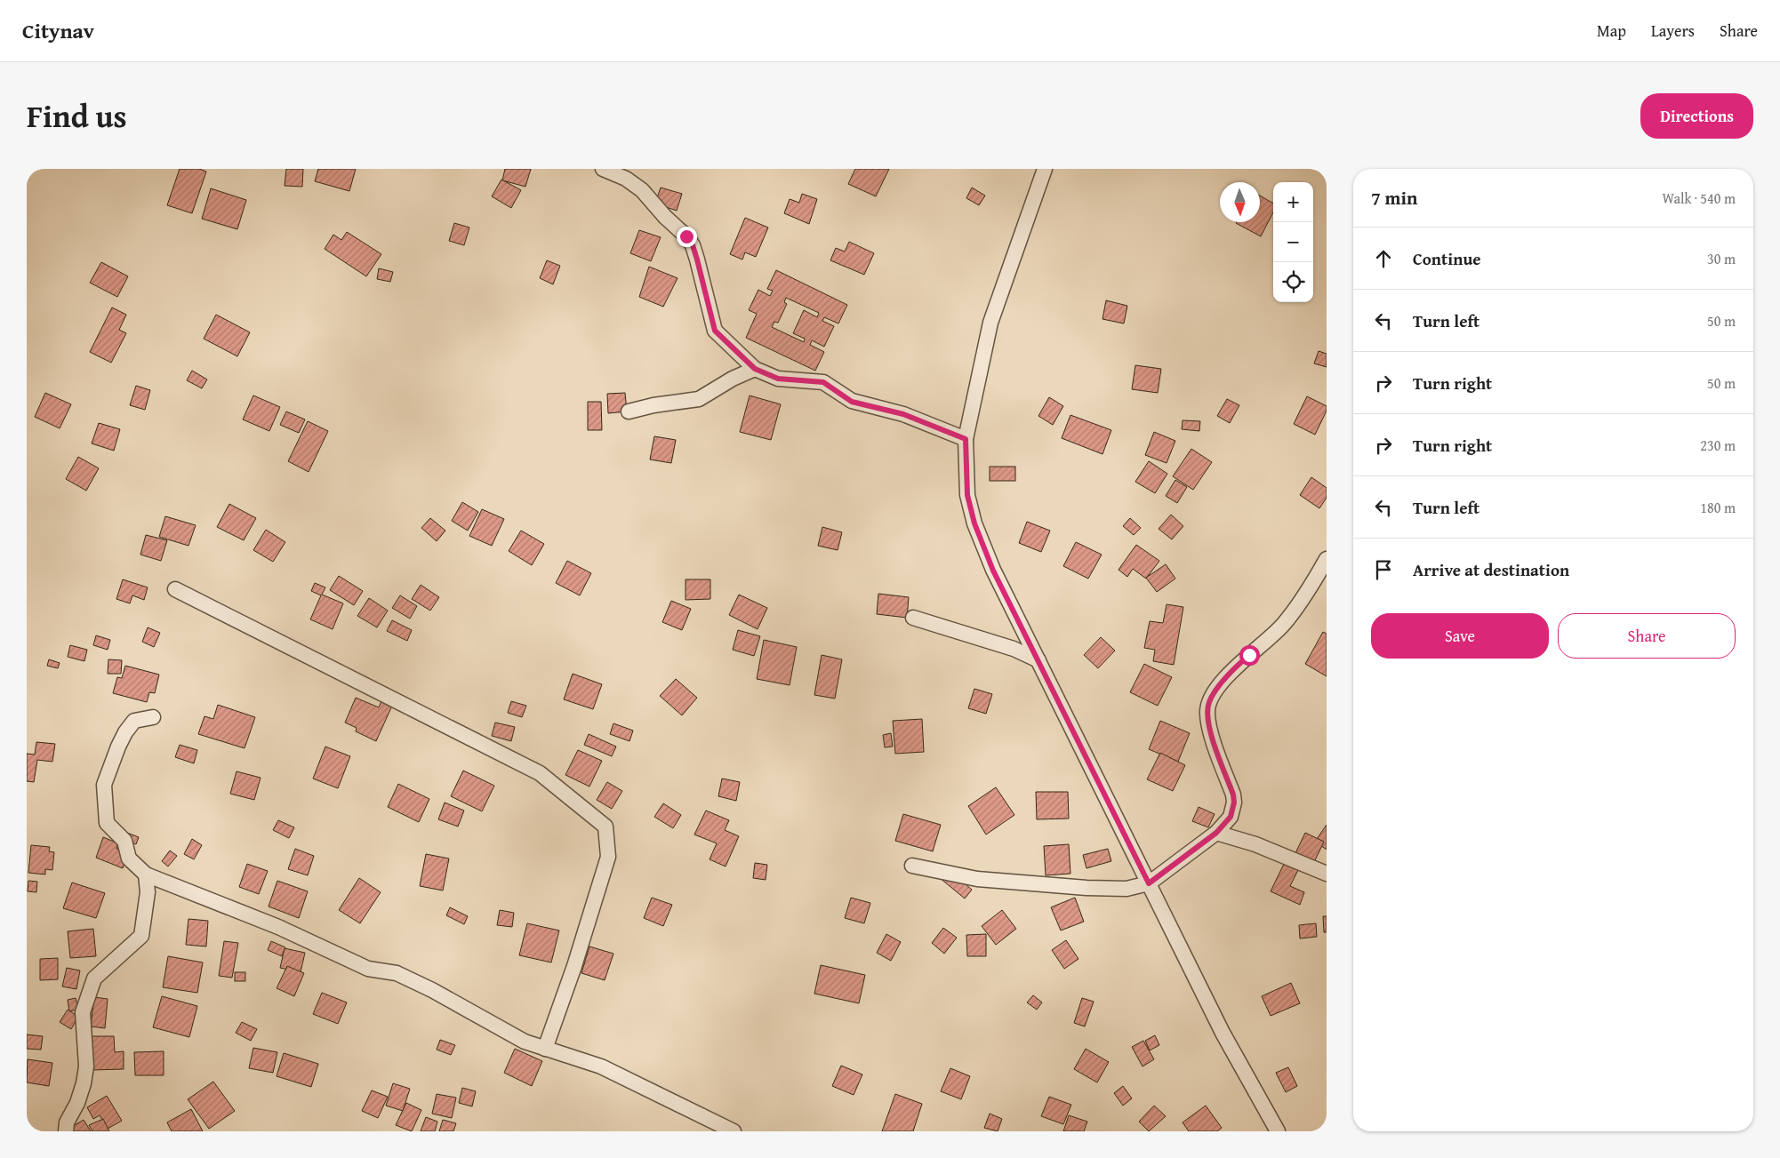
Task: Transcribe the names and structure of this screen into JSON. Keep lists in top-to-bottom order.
{
  "north": "bottom",
  "page": {
    "header": "Citynav",
    "nav": ["Map", "Layers", "Share"],
    "title": "Find us",
    "buttons": [
      "Directions",
      ["Save", "Share"]
    ],
    "heading": ["7 min", "Walk · 540 m"],
    "map_buttons": ["+", "−"],
    "list": [
      ["Continue", "30 m"],
      ["Turn left", "50 m"],
      ["Turn right", "50 m"],
      ["Turn right", "230 m"],
      ["Turn left", "180 m"],
      "Arrive at destination"
    ]
  }
}
